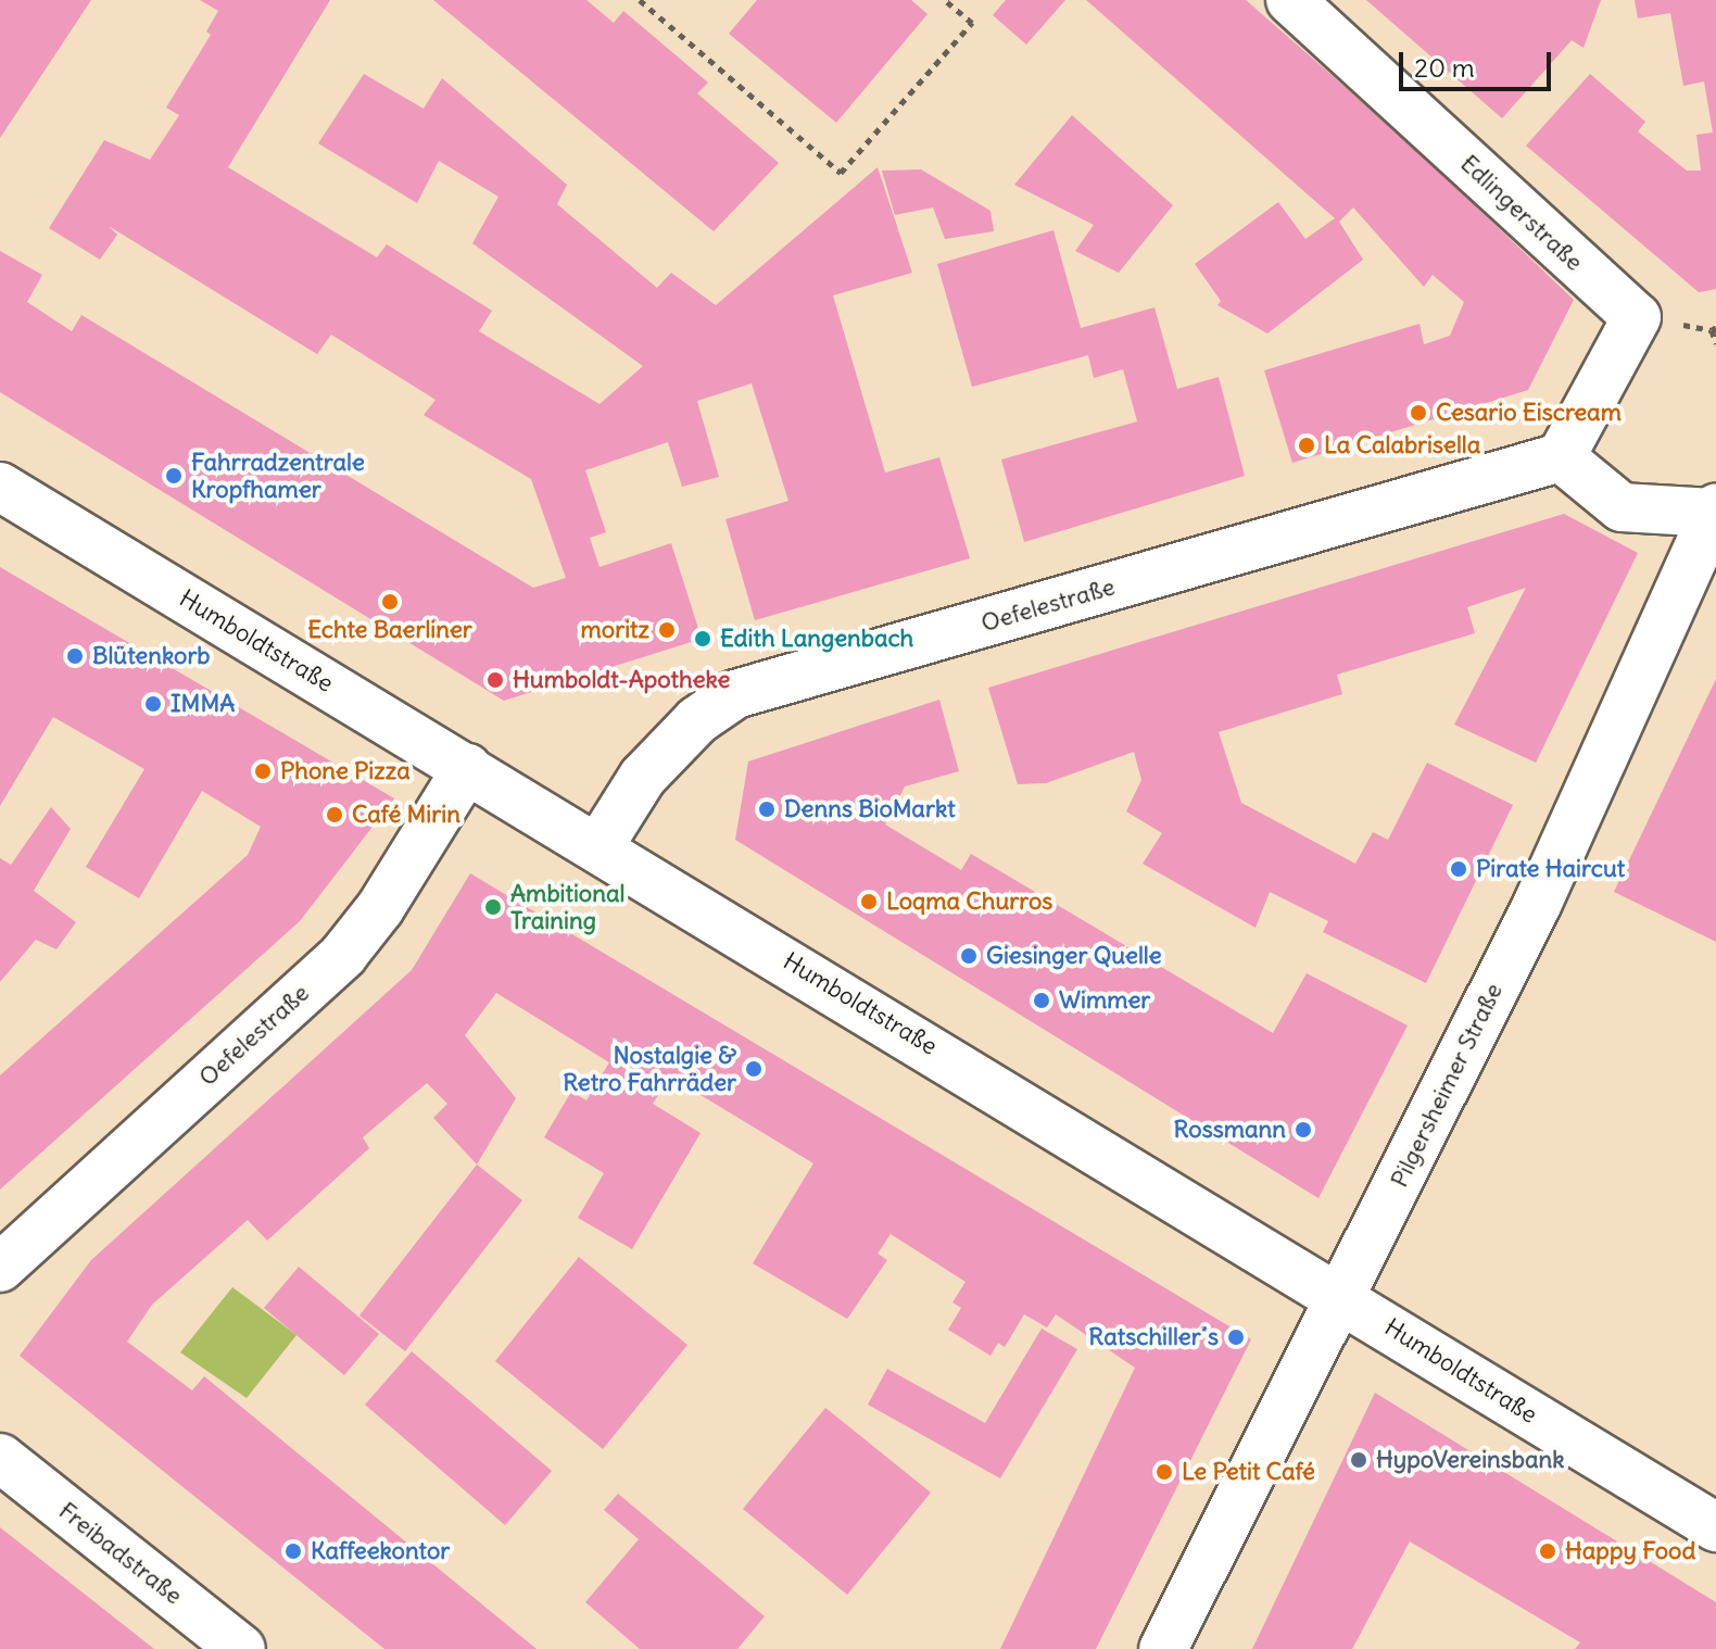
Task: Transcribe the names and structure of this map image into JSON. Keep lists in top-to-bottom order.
{
  "streets": {
    "street": [
      "Edlingerstraße",
      "Oefelestraße",
      "Humboldtstraße",
      "Pilgersheimer Straße",
      "Freibadstraße"
    ]
  },
  "crossings": [
    ["Edlingerstraße", "Oefelestraße"],
    ["Oefelestraße", "Humboldtstraße"],
    ["Humboldtstraße", "Pilgersheimer Straße"]
  ],
  "places": [
    "Cesario Eiscream",
    "La Calabrisella",
    "Fahrradzentrale Kropfhamer",
    "Echte Baerliner",
    "moritz",
    "Edith Langenbach",
    "Blütenkorb",
    "Humboldt-Apotheke",
    "IMMA",
    "Phone Pizza",
    "Denns BioMarkt",
    "Café Mirin",
    "Pirate Haircut",
    "Loqma Churros",
    "Ambitional Training",
    "Giesinger Quelle",
    "Wimmer",
    "Nostalgie & Retro Fahrräder",
    "Rossmann",
    "Ratschiller´s",
    "HypoVereinsbank",
    "Le Petit Café",
    "Kaffeekontor",
    "Happy Food"
  ],
  "scale_bar": "20 m"
}
